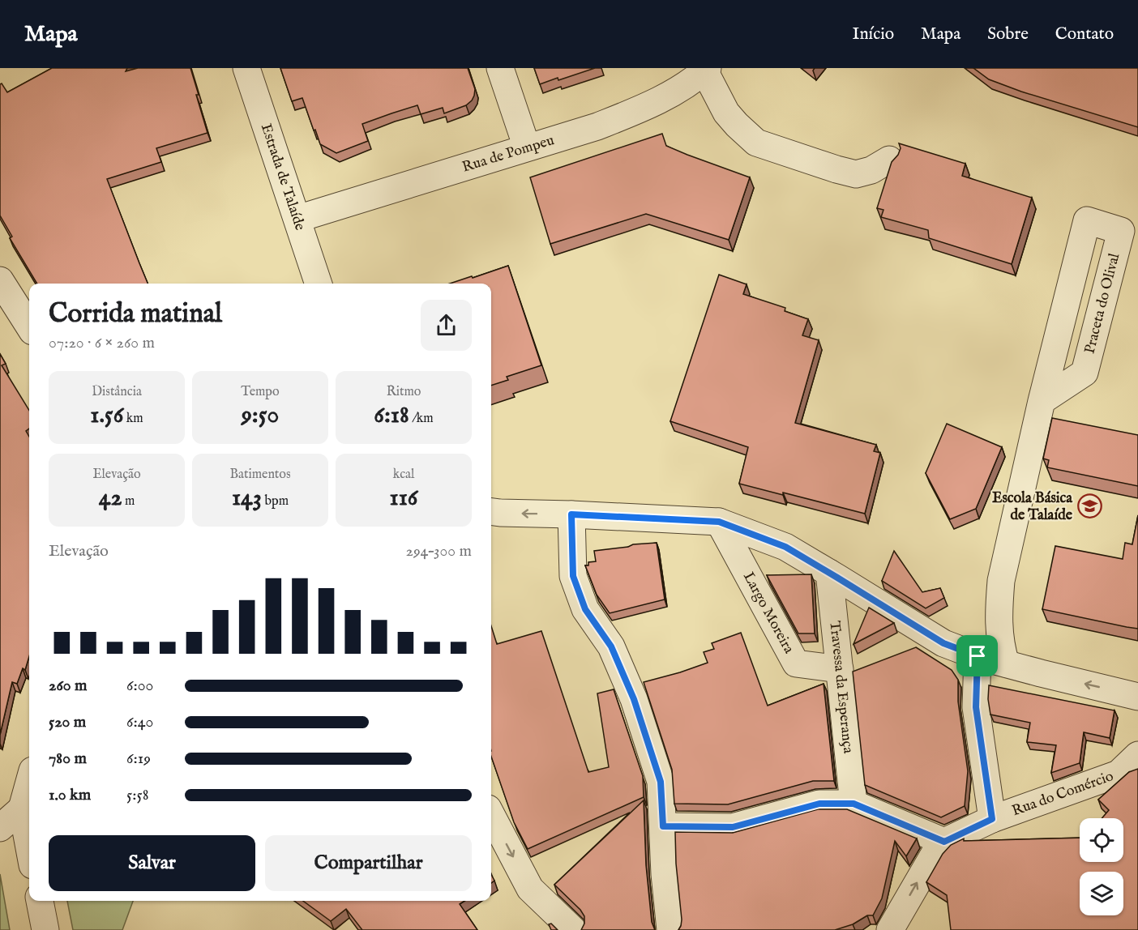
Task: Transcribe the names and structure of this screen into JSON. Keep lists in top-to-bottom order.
{
  "streets": {
    "street": [
      "Rua de Pompeu",
      "Estrada de Talaíde",
      "Praceta do Olival",
      "Largo Moreira",
      "Travessa da Esperança",
      "Rua do Comércio"
    ]
  },
  "crossings": [
    ["Rua de Pompeu", "Estrada de Talaíde"],
    ["Largo Moreira", "Travessa da Esperança"]
  ],
  "places": {
    "school or university": ["Escola Básica de Talaíde"]
  },
  "page": {
    "header": "Mapa",
    "nav": [
      "Início",
      "Mapa",
      "Sobre",
      "Contato"
    ],
    "heading": ["Corrida matinal", "07:20 · 6 × 260 m"],
    "stats": [
      ["Distância", "1.56 km"],
      ["Tempo", "9:50"],
      ["Ritmo", "6:18 /km"],
      ["Elevação", "42 m"],
      ["Batimentos", "143 bpm"],
      ["kcal", "116"]
    ],
    "chart": ["Elevação", "294–300 m"],
    "list": [
      {
        "name": "260 m",
        "note": "6:00"
      },
      {
        "name": "520 m",
        "note": "6:40"
      },
      {
        "name": "780 m",
        "note": "6:19"
      },
      {
        "name": "1.0 km",
        "note": "5:58"
      }
    ],
    "buttons": ["Salvar", "Compartilhar"]
  }
}
